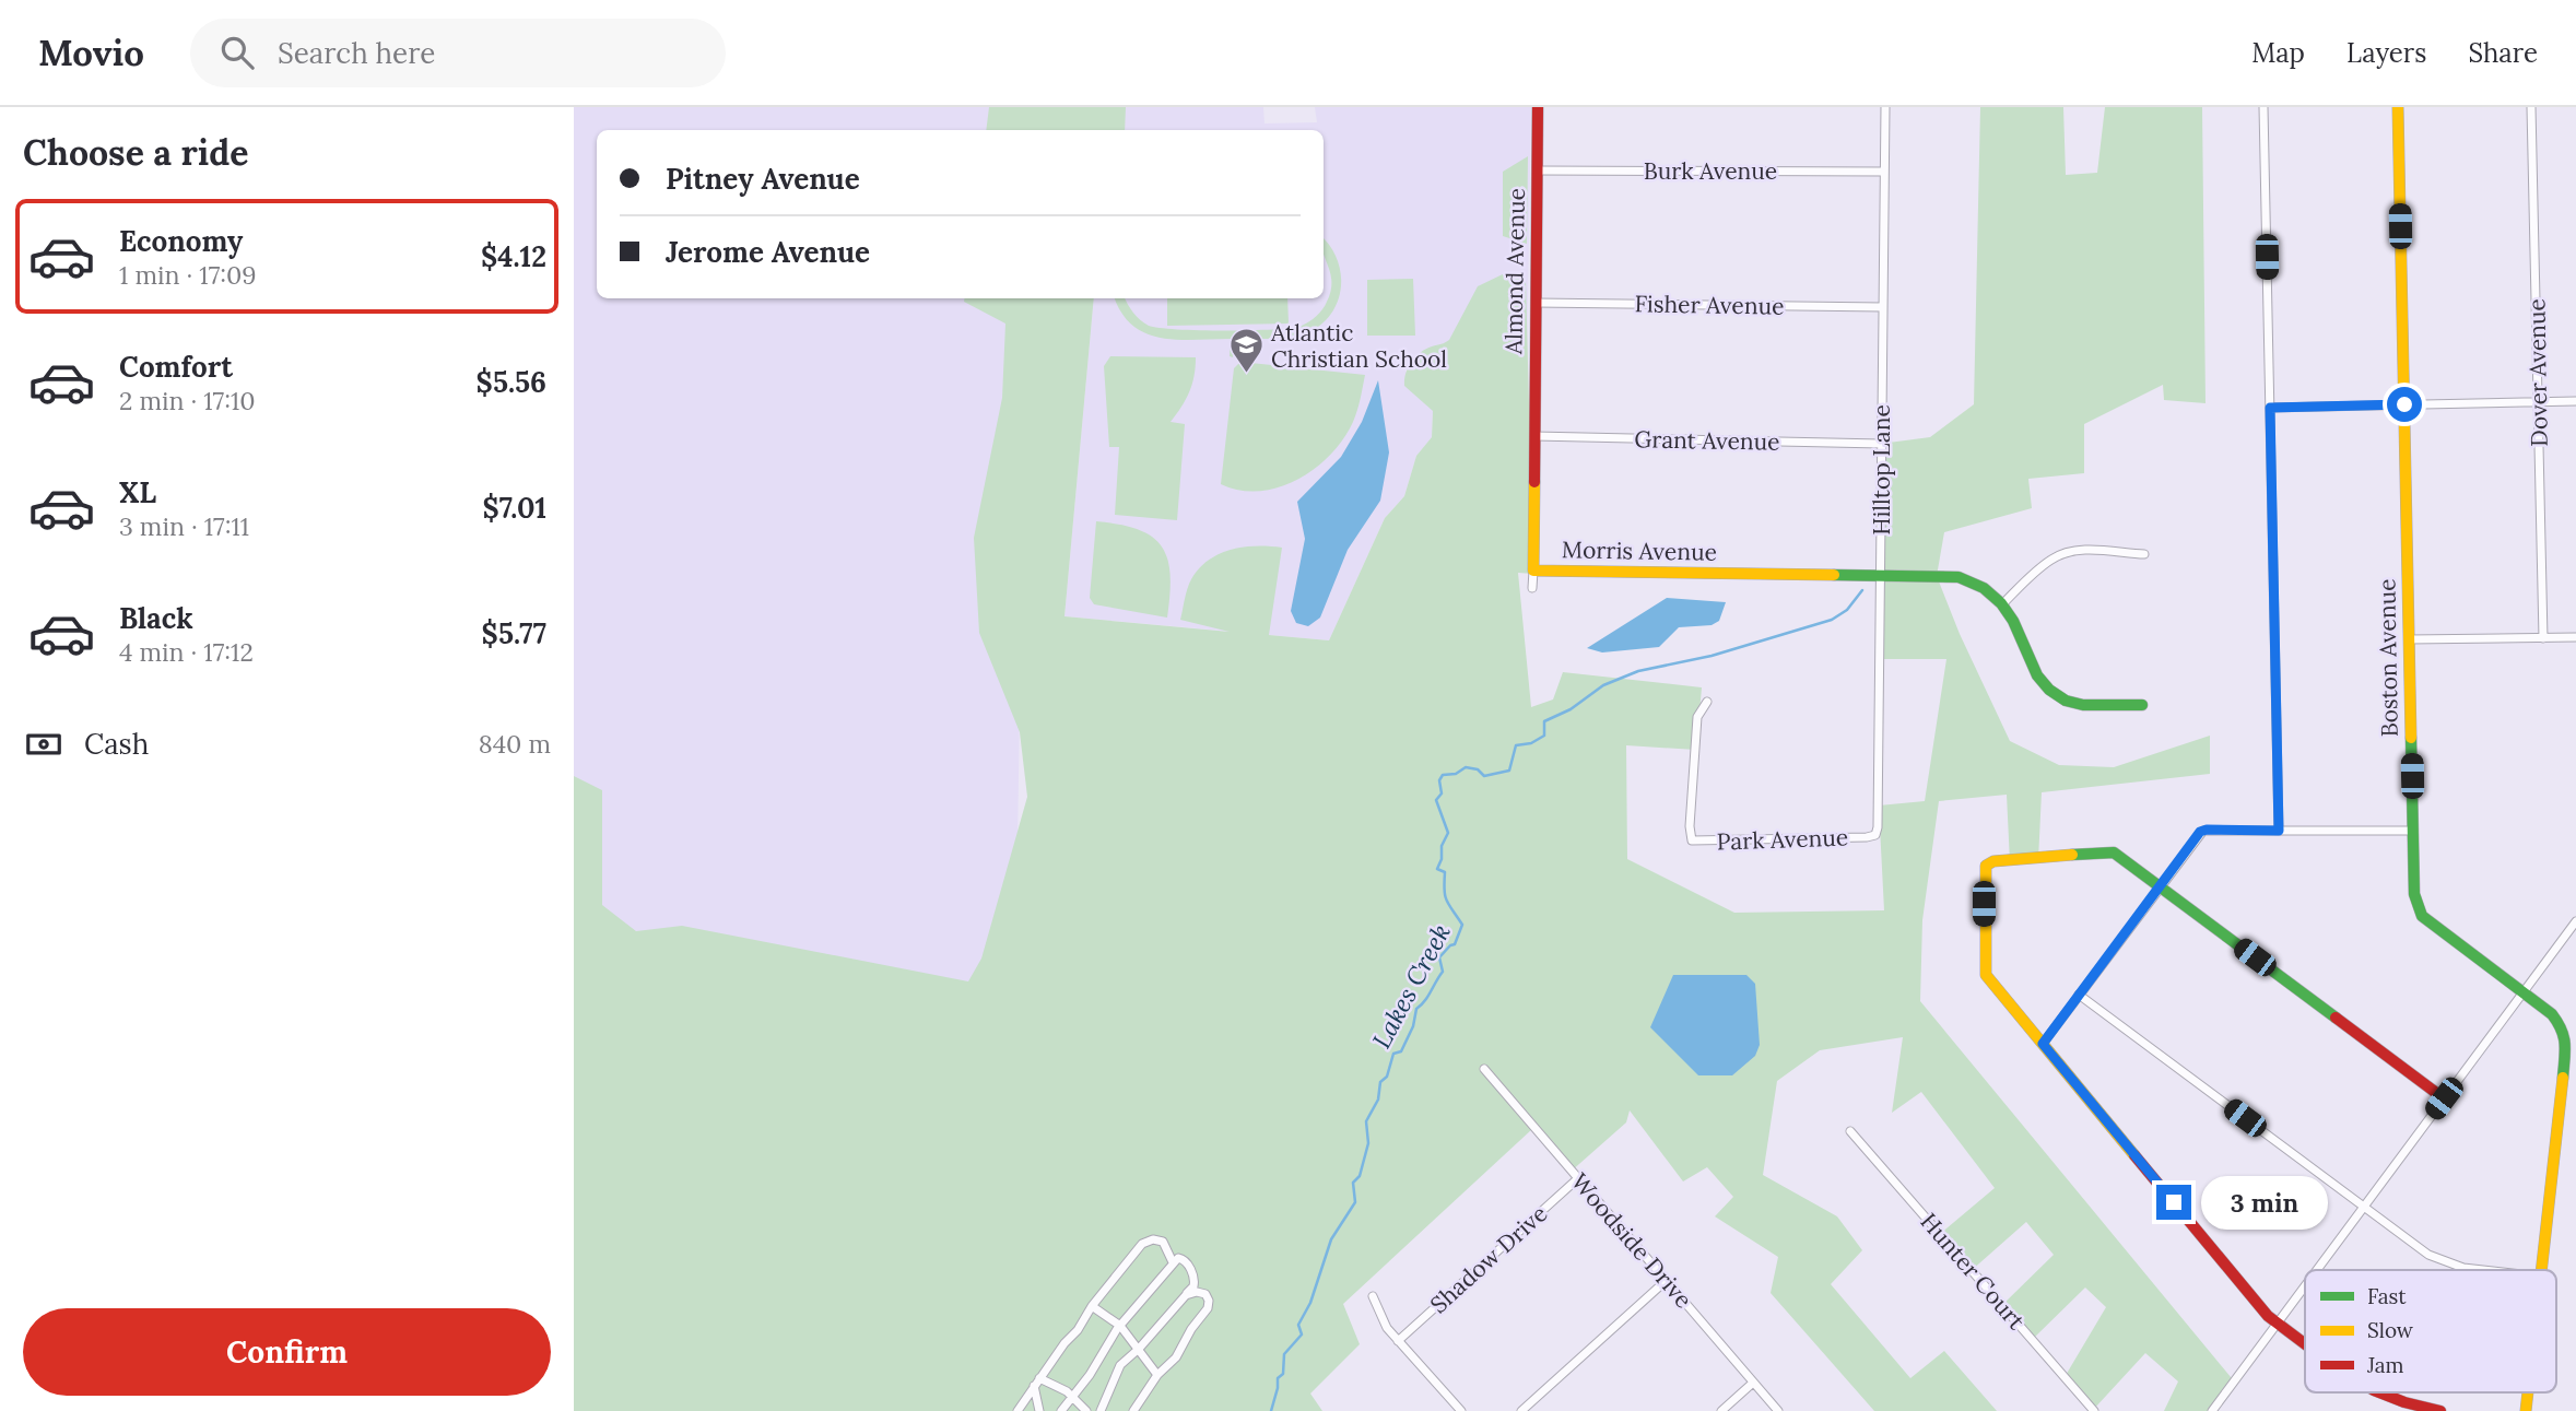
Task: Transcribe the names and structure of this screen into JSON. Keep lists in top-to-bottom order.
{
  "streets": {
    "street": [
      "Burk Avenue",
      "Almond Avenue",
      "Fisher Avenue",
      "Dover Avenue",
      "Grant Avenue",
      "Hilltop Lane",
      "Morris Avenue",
      "Boston Avenue",
      "Park Avenue",
      "Woodside Drive",
      "Shadow Drive",
      "Hunter Court"
    ]
  },
  "crossings": [
    ["Burk Avenue", "Almond Avenue"],
    ["Burk Avenue", "Hilltop Lane"],
    ["Almond Avenue", "Fisher Avenue"],
    ["Almond Avenue", "Grant Avenue"],
    ["Almond Avenue", "Morris Avenue"],
    ["Fisher Avenue", "Hilltop Lane"],
    ["Grant Avenue", "Hilltop Lane"],
    ["Grant Avenue", "Morris Avenue"],
    ["Hilltop Lane", "Morris Avenue"],
    ["Hilltop Lane", "Park Avenue"],
    ["Woodside Drive", "Shadow Drive"]
  ],
  "water": ["Lakes Creek"],
  "places": {
    "school or university": ["Atlantic Christian School"]
  },
  "legend": ["Fast", "Slow", "Jam"],
  "page": {
    "header": "Movio",
    "search": "Search here",
    "nav": ["Map", "Layers", "Share"],
    "heading": "Choose a ride",
    "banner": ["Pitney Avenue", "Jerome Avenue"],
    "list": [
      {
        "name": "Economy",
        "note": "1 min · 17:09",
        "value": "$4.12"
      },
      {
        "name": "Comfort",
        "note": "2 min · 17:10",
        "value": "$5.56"
      },
      {
        "name": "XL",
        "note": "3 min · 17:11",
        "value": "$7.01"
      },
      {
        "name": "Black",
        "note": "4 min · 17:12",
        "value": "$5.77"
      }
    ],
    "pay": ["Cash", "840 m"],
    "bubble": "3 min",
    "buttons": "Confirm"
  }
}
